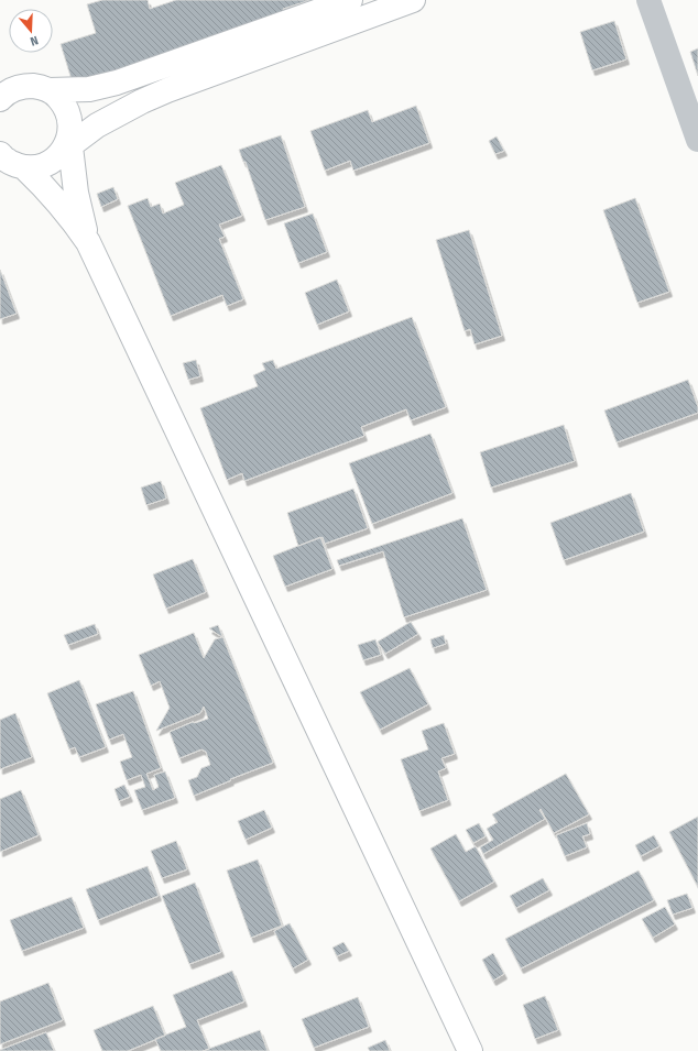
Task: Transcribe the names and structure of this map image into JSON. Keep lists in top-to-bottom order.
{
  "north": "bottom"
}
